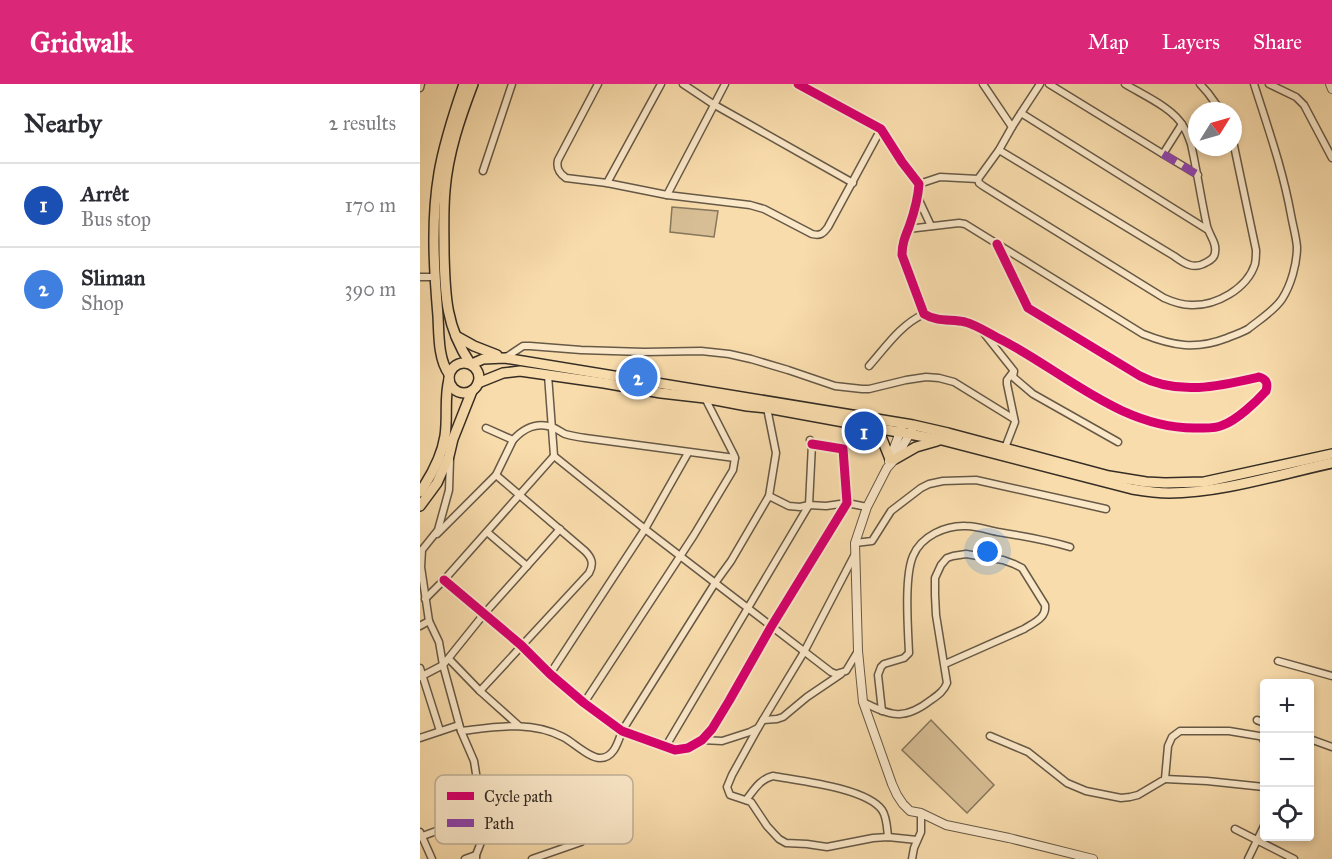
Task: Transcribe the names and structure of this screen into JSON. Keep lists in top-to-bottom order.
{
  "legend": ["Cycle path", "Path"],
  "north": "top right",
  "page": {
    "header": "Gridwalk",
    "nav": ["Map", "Layers", "Share"],
    "heading": ["Nearby", "2 results"],
    "list": [
      {
        "mark": "1",
        "name": "Arrêt",
        "note": "Bus stop",
        "value": "170 m"
      },
      {
        "mark": "2",
        "name": "Sliman",
        "note": "Shop",
        "value": "390 m"
      }
    ],
    "pins": ["2", "1"],
    "map_buttons": ["+", "−"]
  }
}
